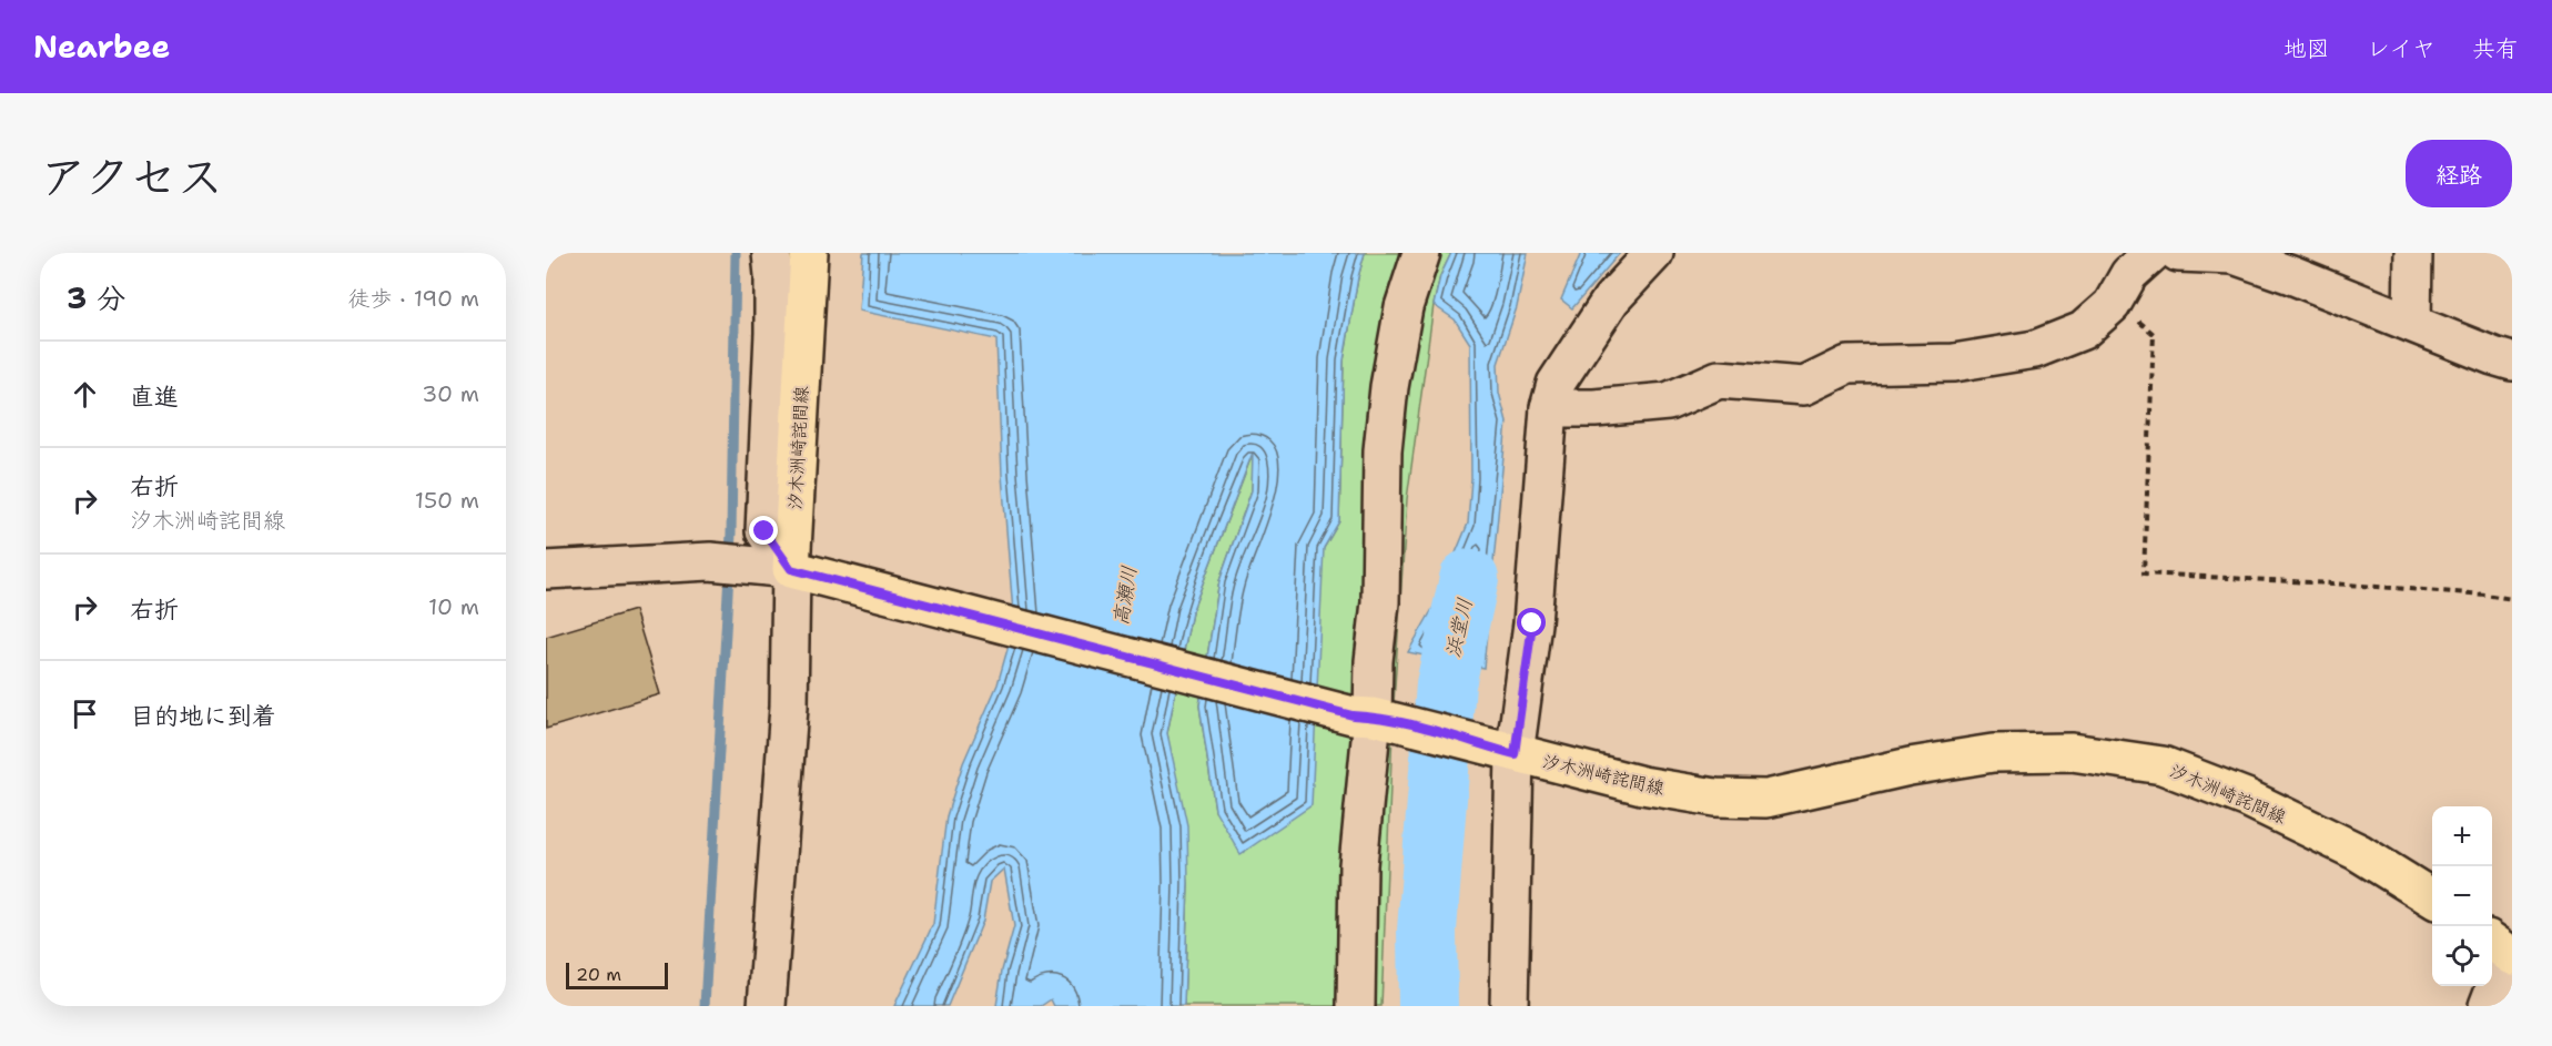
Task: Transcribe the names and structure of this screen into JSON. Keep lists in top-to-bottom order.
{
  "streets": {
    "main road": ["汐木洲崎詫間線"]
  },
  "water": ["高瀬川", "浜堂川"],
  "scale_bar": "20 m",
  "page": {
    "header": "Nearbee",
    "nav": ["地図", "レイヤ", "共有"],
    "title": "アクセス",
    "buttons": "経路",
    "heading": ["3 分", "徒歩 · 190 m"],
    "list": [
      ["直進", "30 m"],
      ["右折", "汐木洲崎詫間線", "150 m"],
      ["右折", "10 m"],
      "目的地に到着"
    ],
    "map_buttons": ["+", "−"],
    "scale": "20 m"
  }
}
